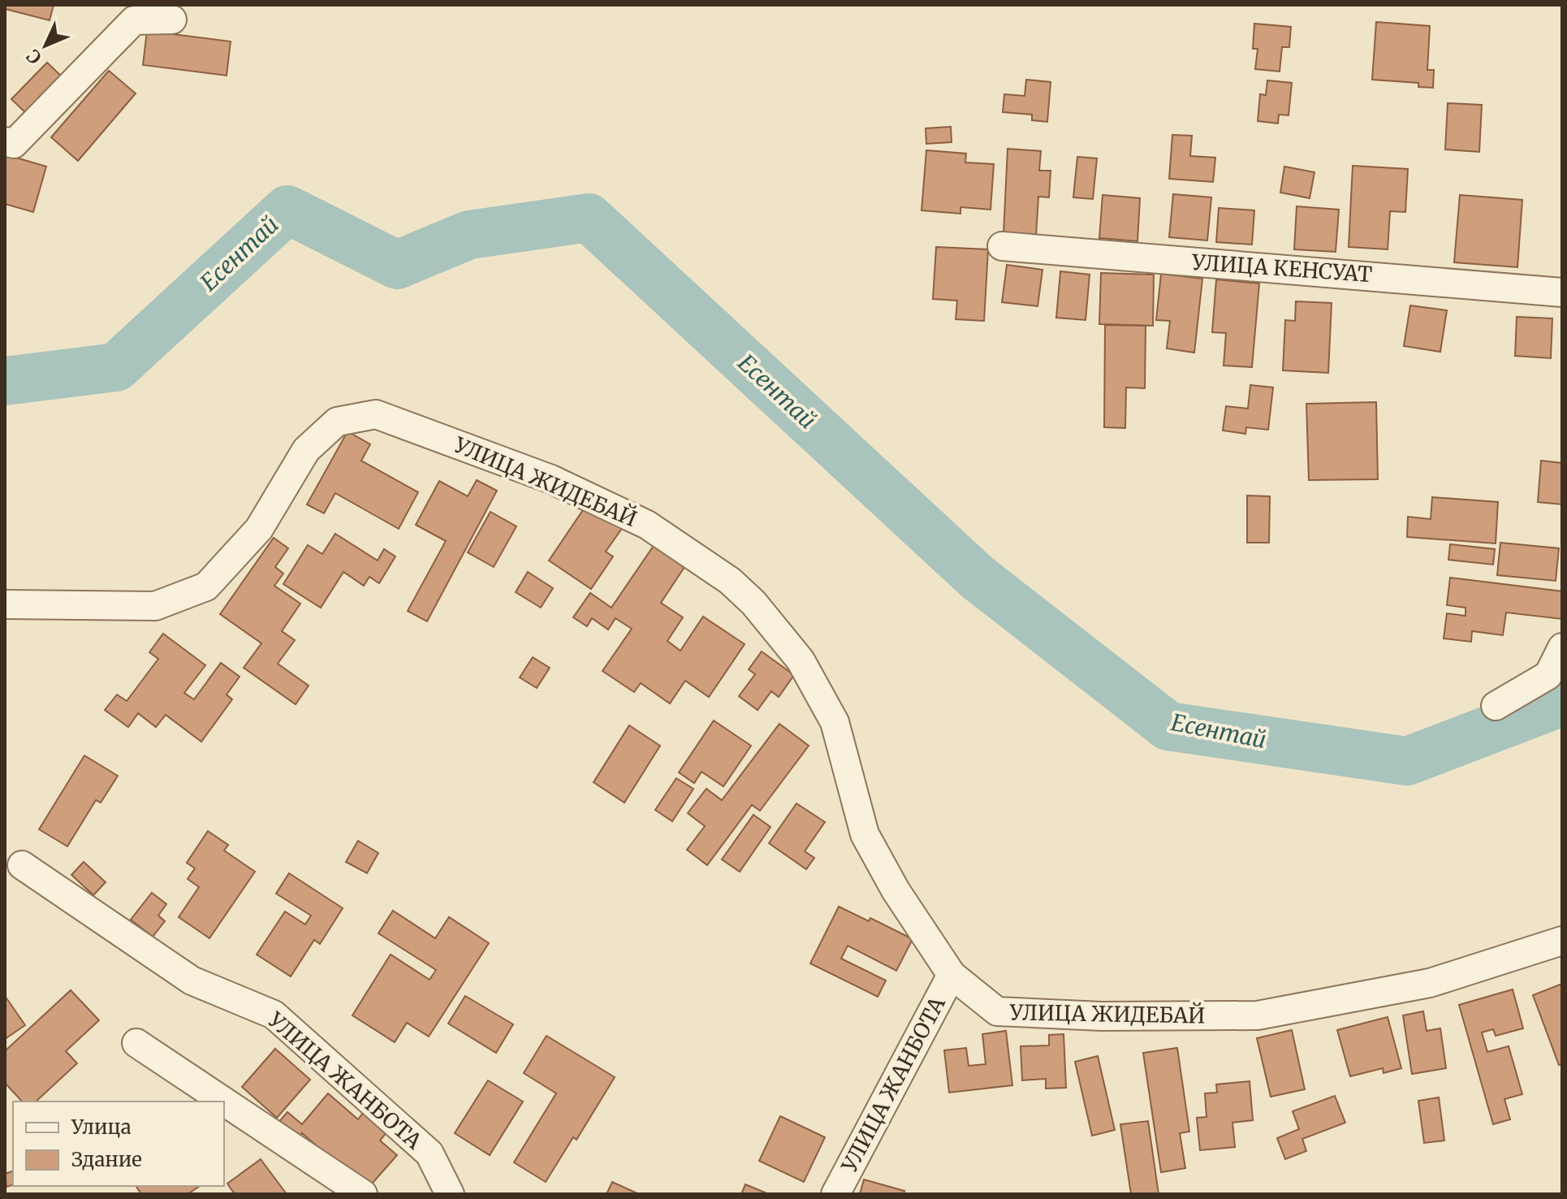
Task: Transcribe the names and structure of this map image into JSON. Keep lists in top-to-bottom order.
{
  "streets": {
    "street": ["УЛИЦА КЕНСУАТ", "УЛИЦА ЖИДЕБАЙ", "УЛИЦА ЖАНБОТА"]
  },
  "crossings": [
    ["УЛИЦА ЖИДЕБАЙ", "УЛИЦА ЖАНБОТА"]
  ],
  "water": ["Есентай"],
  "legend": ["Улица", "Здание"],
  "north": "bottom left"
}
